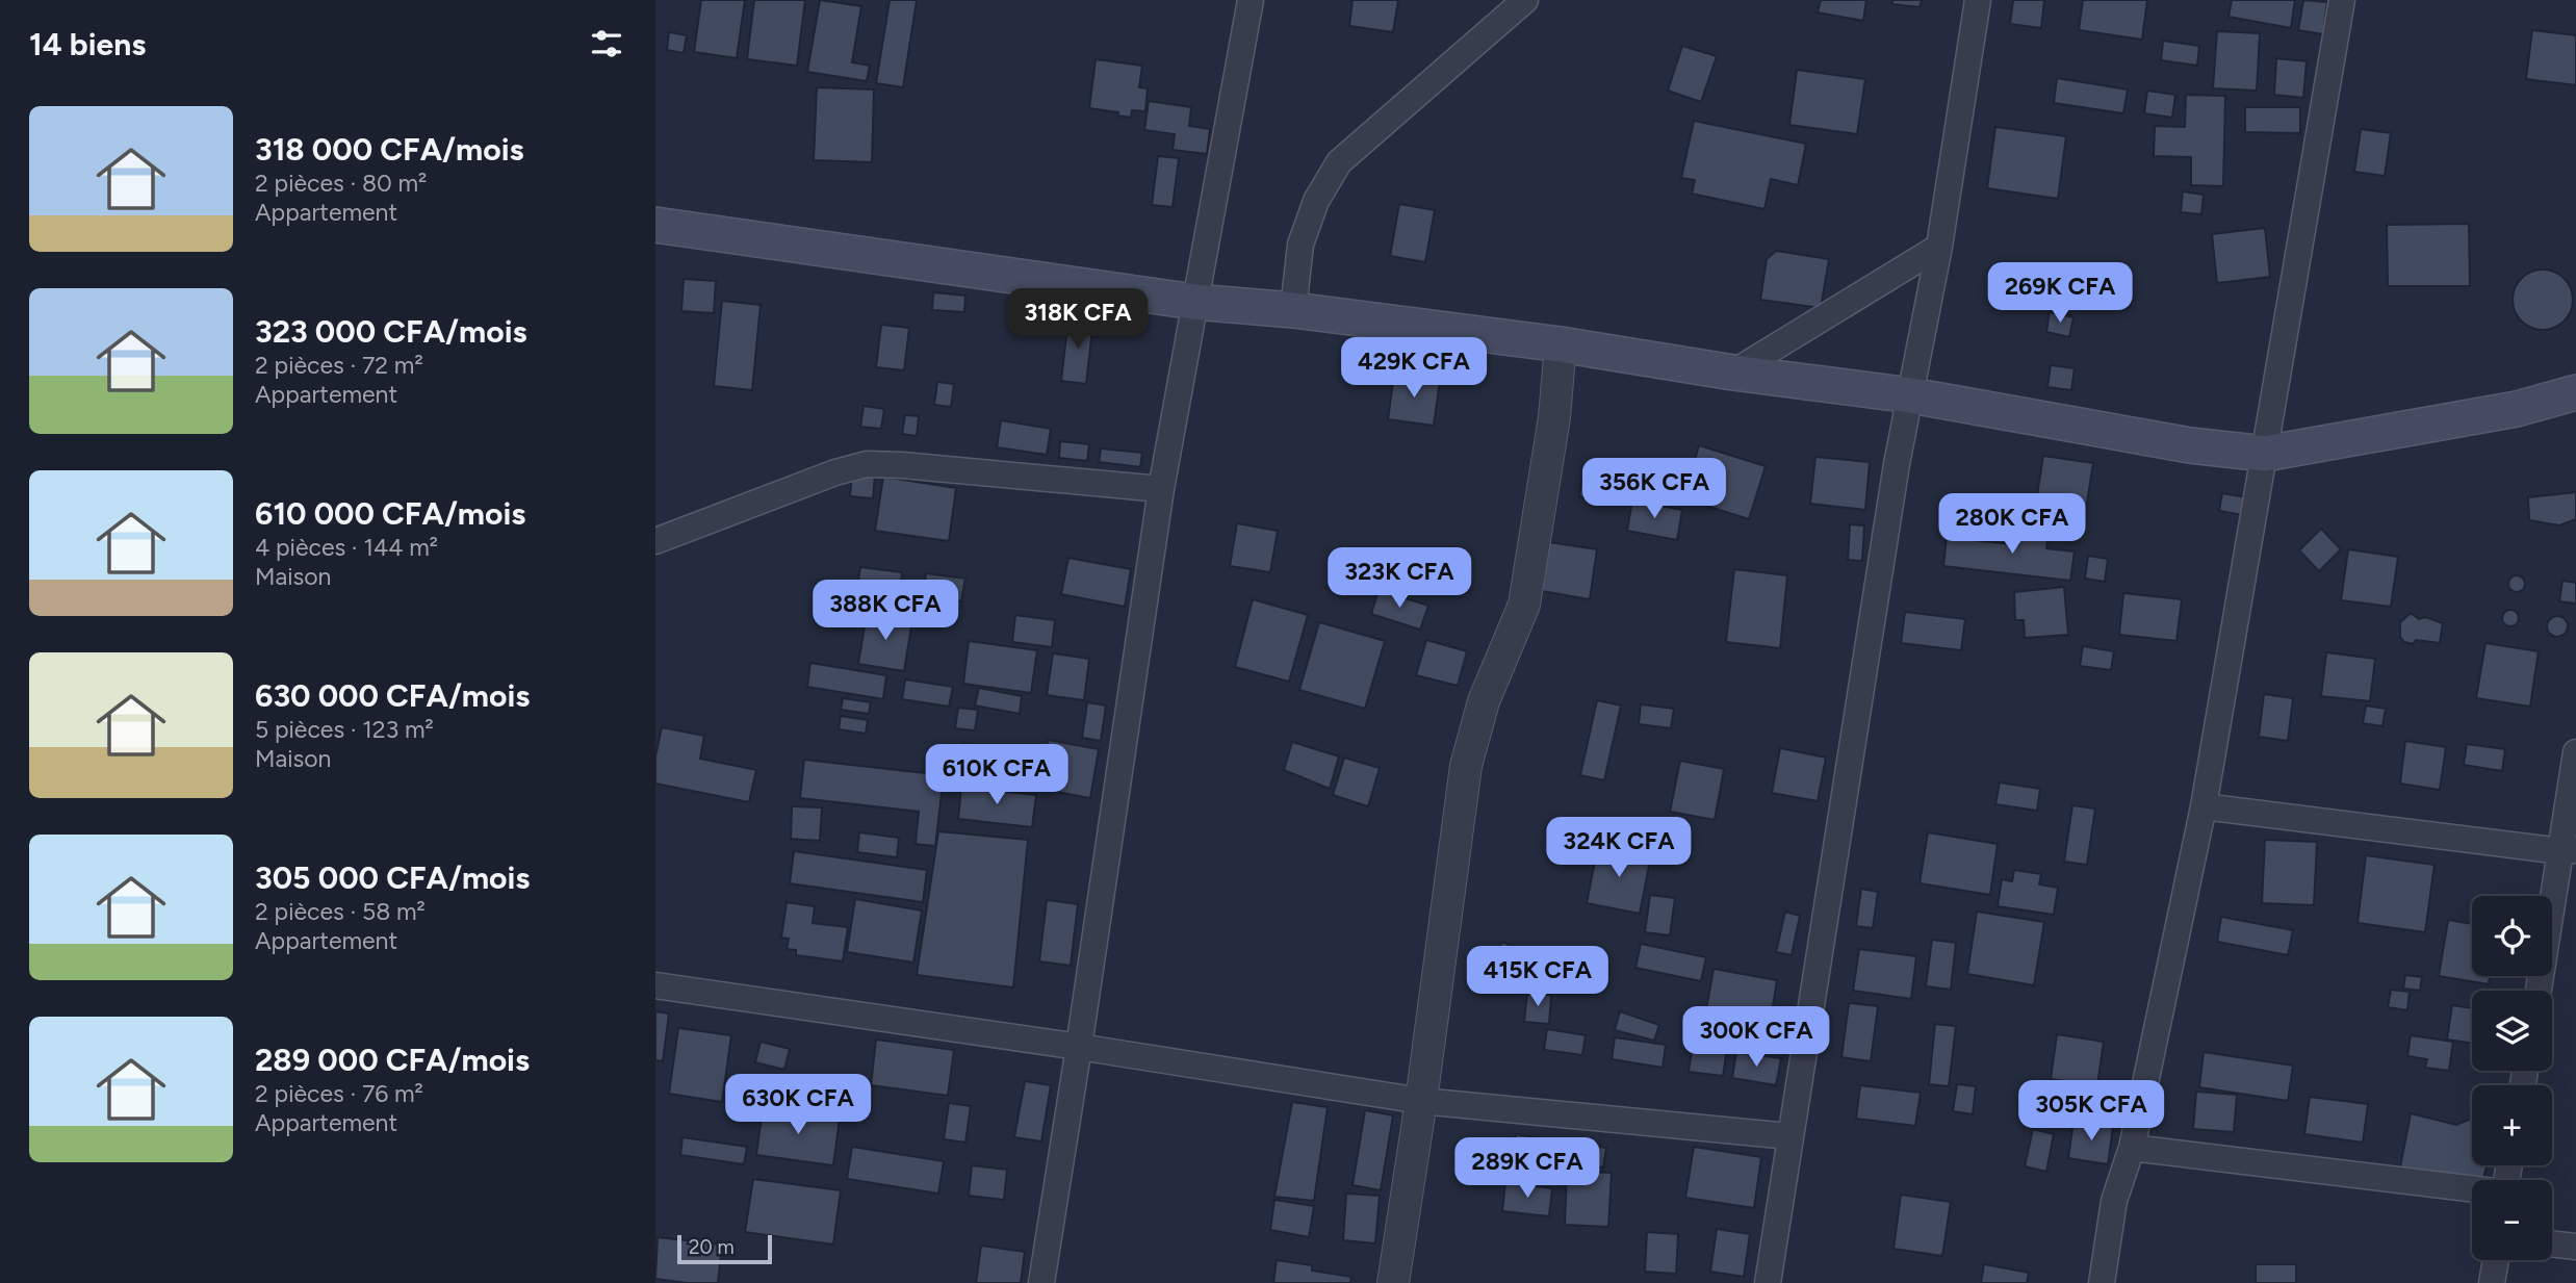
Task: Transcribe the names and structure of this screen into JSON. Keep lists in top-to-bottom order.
{
  "scale_bar": "20 m",
  "page": {
    "heading": "14 biens",
    "list": [
      {
        "name": "318 000 CFA/mois",
        "note": "2 pièces · 80 m² · Appartement"
      },
      {
        "name": "323 000 CFA/mois",
        "note": "2 pièces · 72 m² · Appartement"
      },
      {
        "name": "610 000 CFA/mois",
        "note": "4 pièces · 144 m² · Maison"
      },
      {
        "name": "630 000 CFA/mois",
        "note": "5 pièces · 123 m² · Maison"
      },
      {
        "name": "305 000 CFA/mois",
        "note": "2 pièces · 58 m² · Appartement"
      },
      {
        "name": "289 000 CFA/mois",
        "note": "2 pièces · 76 m² · Appartement"
      }
    ],
    "price": [
      "269K CFA",
      "318K CFA",
      "429K CFA",
      "356K CFA",
      "280K CFA",
      "323K CFA",
      "388K CFA",
      "610K CFA",
      "324K CFA",
      "415K CFA",
      "300K CFA",
      "630K CFA",
      "305K CFA",
      "289K CFA"
    ],
    "map_buttons": ["+", "−"],
    "scale": "20 m"
  }
}
